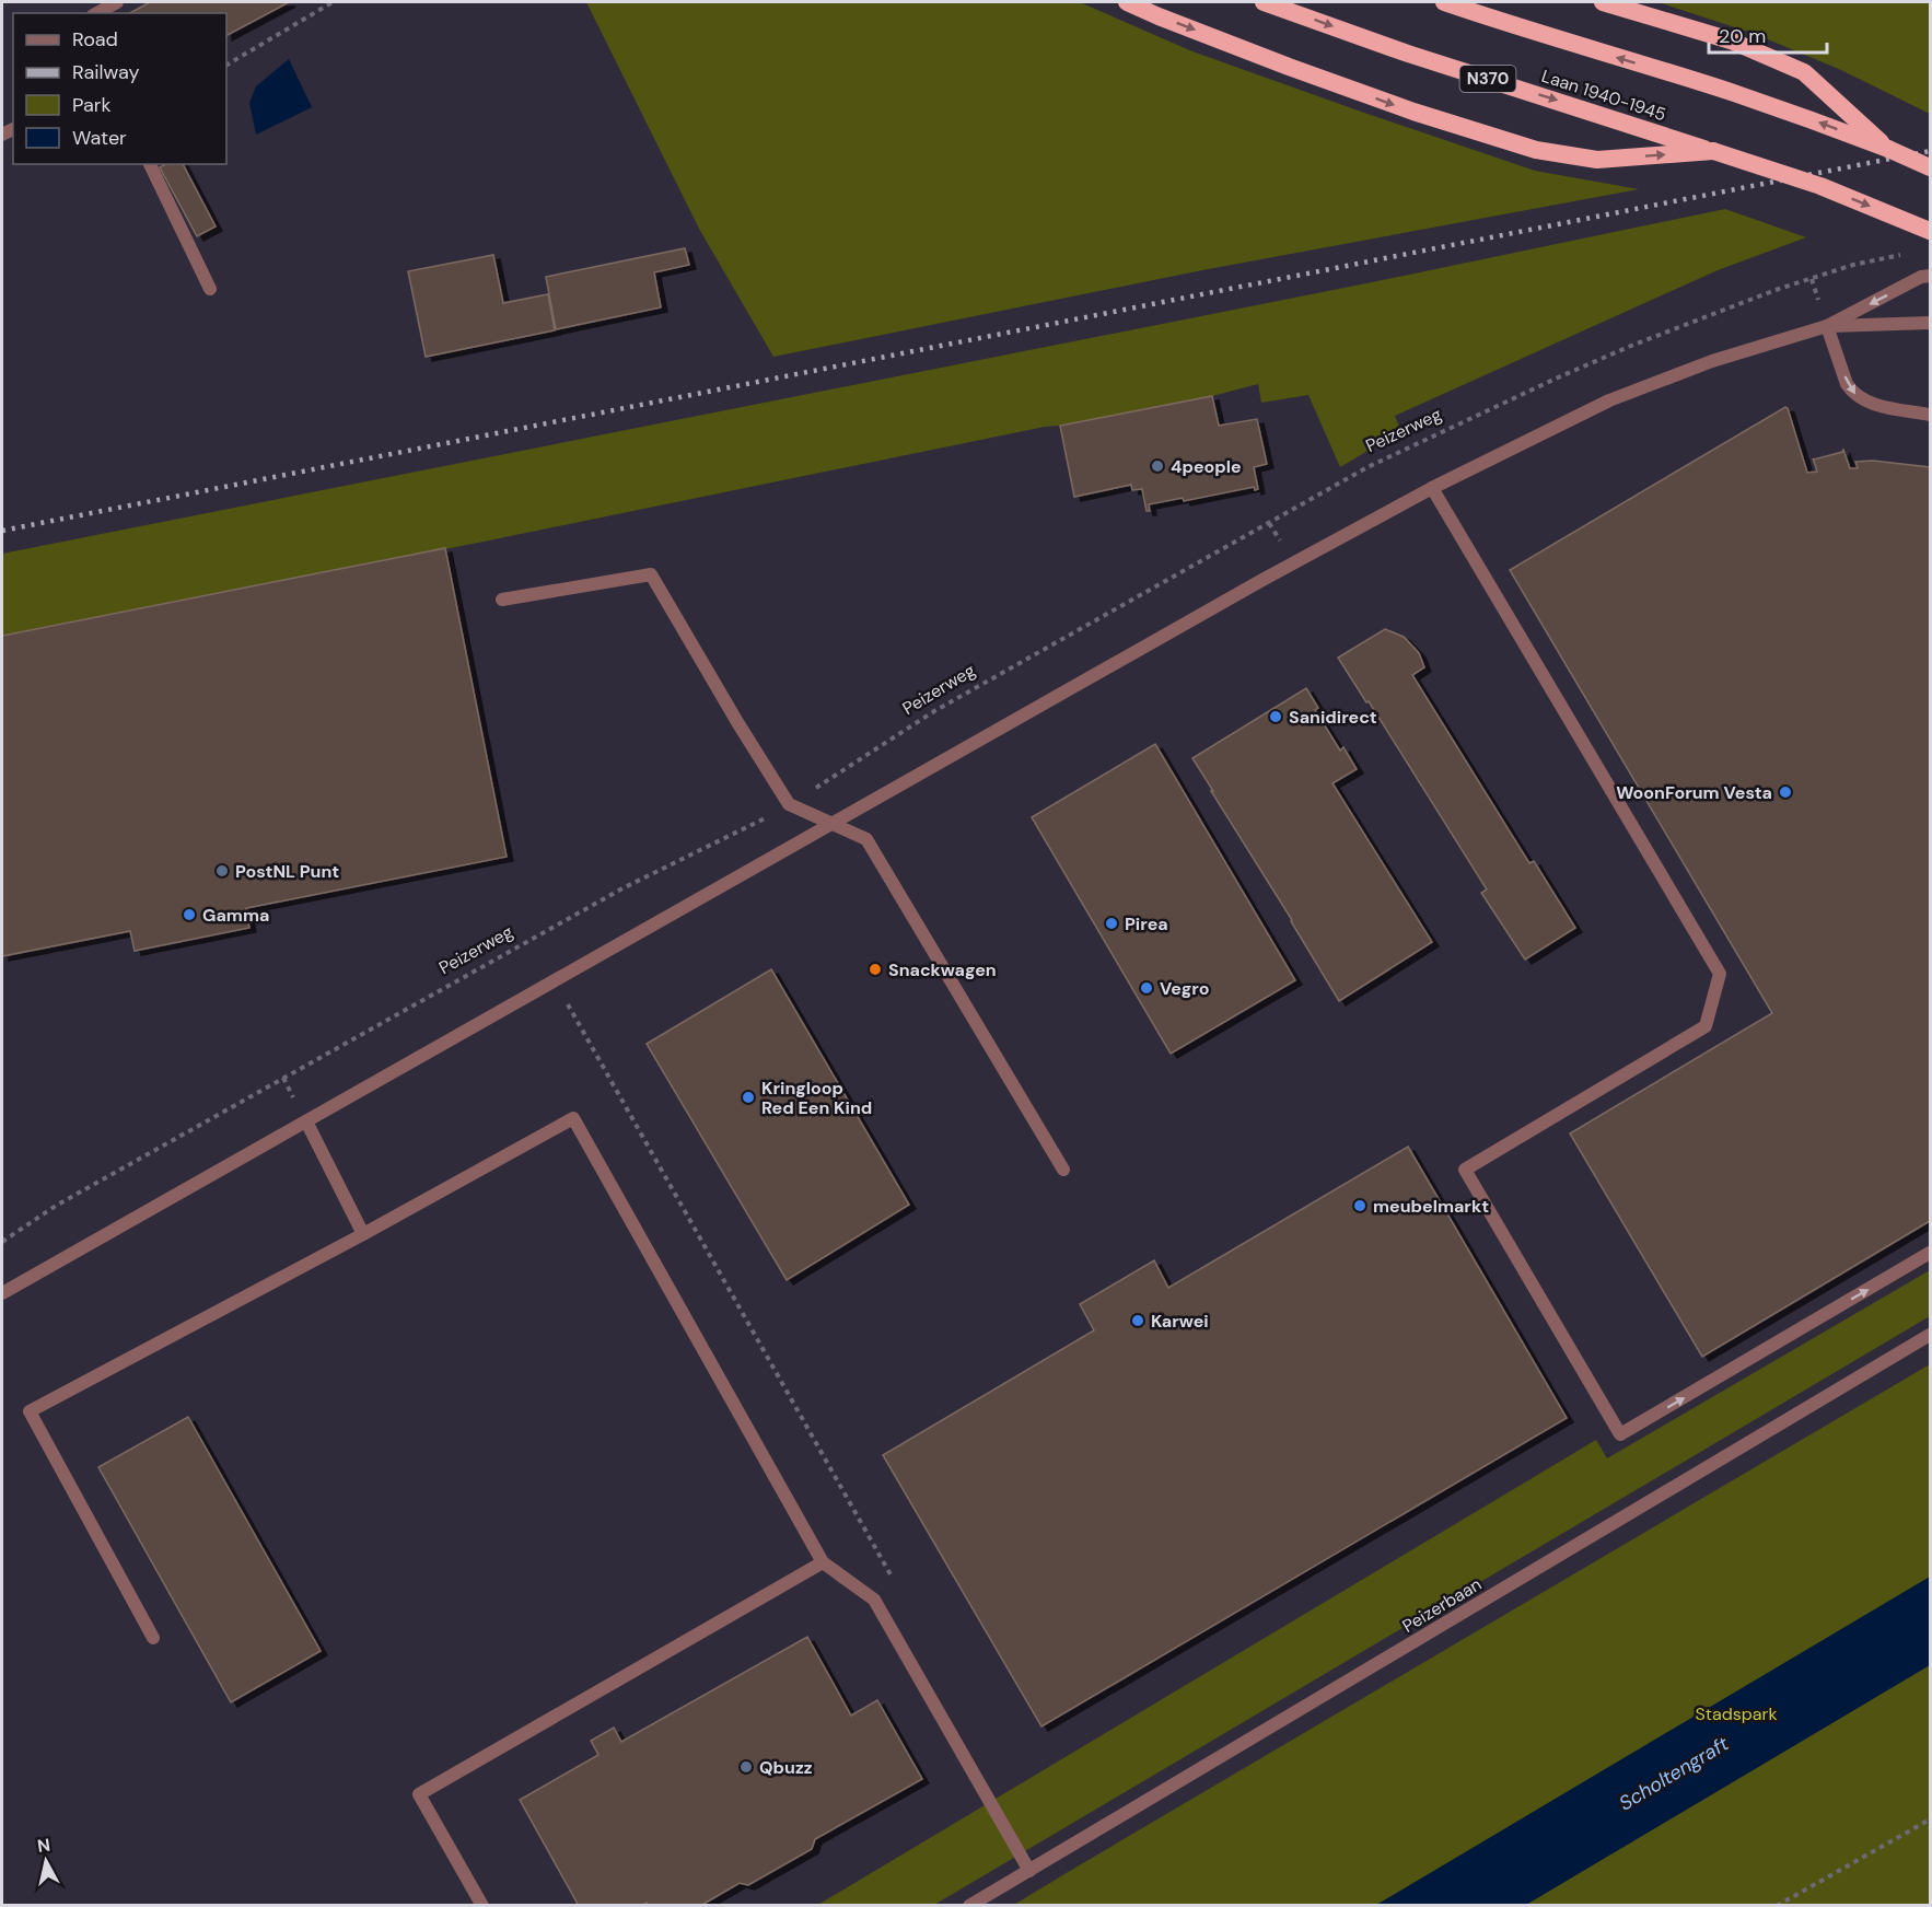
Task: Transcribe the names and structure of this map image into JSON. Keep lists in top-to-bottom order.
{
  "streets": {
    "highway": ["N370", "Laan 1940-1945"],
    "street": ["Peizerbaan"],
    "path": ["Peizerweg"]
  },
  "crossings": [
    ["N370", "Laan 1940-1945"]
  ],
  "water": ["Scholtengraft"],
  "parks": ["Stadspark"],
  "places": [
    "4people",
    "Sanidirect",
    "WoonForum Vesta",
    "PostNL Punt",
    "Gamma",
    "Pirea",
    "Snackwagen",
    "Vegro",
    "Kringloop Red Een Kind",
    "meubelmarkt",
    "Karwei",
    "Qbuzz"
  ],
  "legend": [
    "Road",
    "Railway",
    "Park",
    "Water"
  ],
  "scale_bar": "20 m",
  "north": "top"
}
